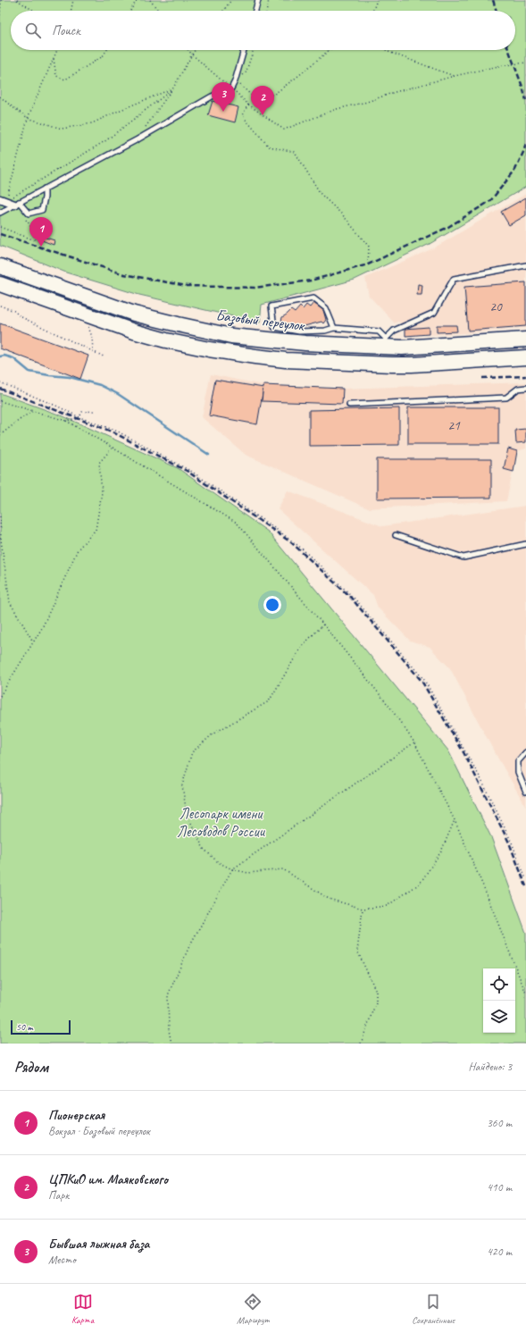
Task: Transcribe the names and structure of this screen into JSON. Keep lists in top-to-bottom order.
{
  "streets": {
    "main road": ["Базовый переулок"]
  },
  "parks": ["Лесопарк имени Лесоводов России"],
  "house_numbers": ["20", "21"],
  "scale_bar": "50 m",
  "page": {
    "search": "Поиск",
    "pins": ["3", "2", "1"],
    "scale": "50 m",
    "heading": ["Рядом", "Найдено: 3"],
    "list": [
      {
        "mark": "1",
        "name": "Пионерская",
        "note": "Вокзал · Базовый переулок",
        "value": "360 m"
      },
      {
        "mark": "2",
        "name": "ЦПКиО им. Маяковского",
        "note": "Парк",
        "value": "410 m"
      },
      {
        "mark": "3",
        "name": "Бывшая лыжная база",
        "note": "Место",
        "value": "420 m"
      }
    ],
    "nav": ["Карта", "Маршрут", "Сохранённые"]
  }
}
